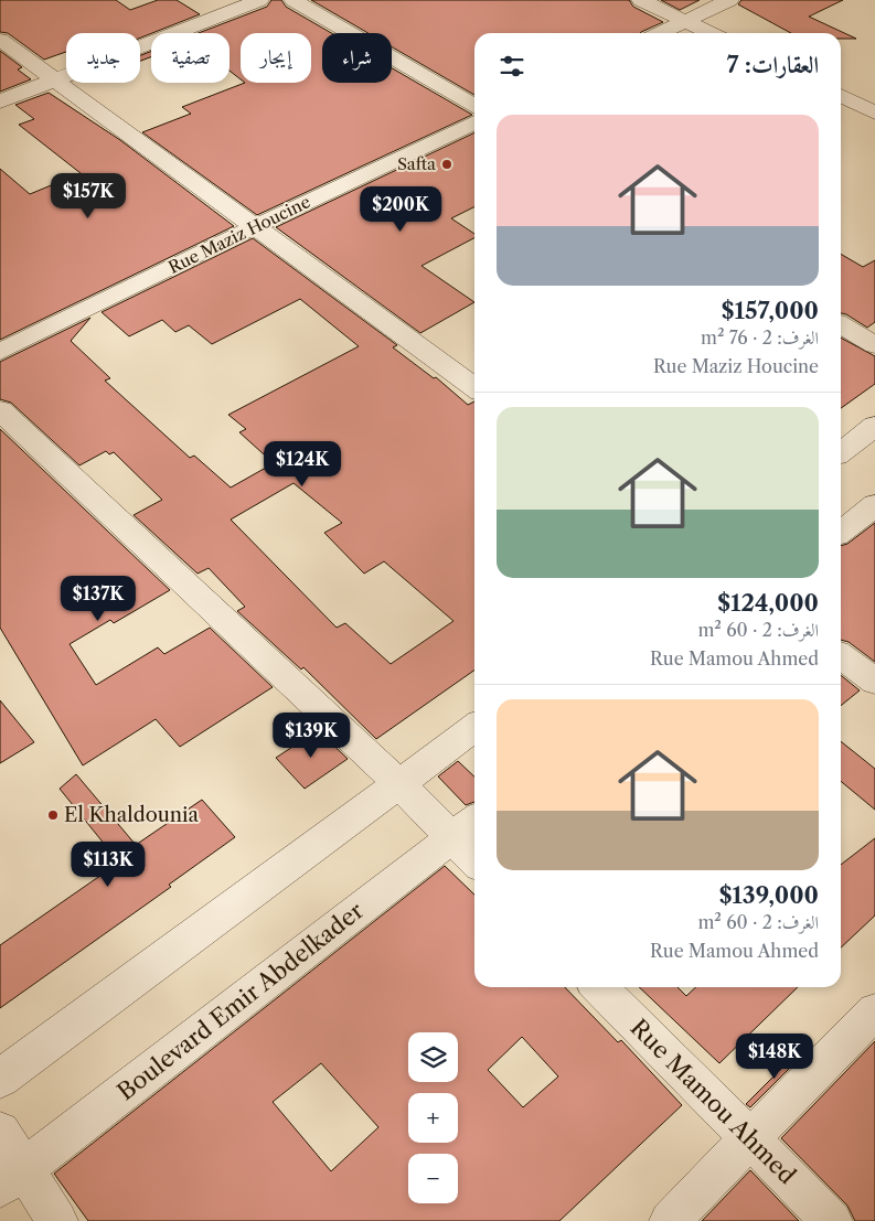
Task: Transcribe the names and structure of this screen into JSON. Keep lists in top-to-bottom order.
{
  "streets": {
    "street": ["Rue Maziz Houcine", "Boulevard Emir Abdelkader", "Rue Mamou Ahmed"]
  },
  "places": ["Safta", "El Khaldounia"],
  "page": {
    "chip": [
      "شراء",
      "إيجار",
      "تصفية",
      "جديد"
    ],
    "heading": "العقارات: 7",
    "list": [
      {
        "name": "$157,000",
        "note": "الغرف: 2 · 76 m² · Rue Maziz Houcine"
      },
      {
        "name": "$124,000",
        "note": "الغرف: 2 · 60 m² · Rue Mamou Ahmed"
      },
      {
        "name": "$139,000",
        "note": "الغرف: 2 · 60 m² · Rue Mamou Ahmed"
      }
    ],
    "price": [
      "$157K",
      "$200K",
      "$124K",
      "$137K",
      "$139K",
      "$113K",
      "$148K"
    ],
    "map_buttons": ["+", "−"]
  }
}
